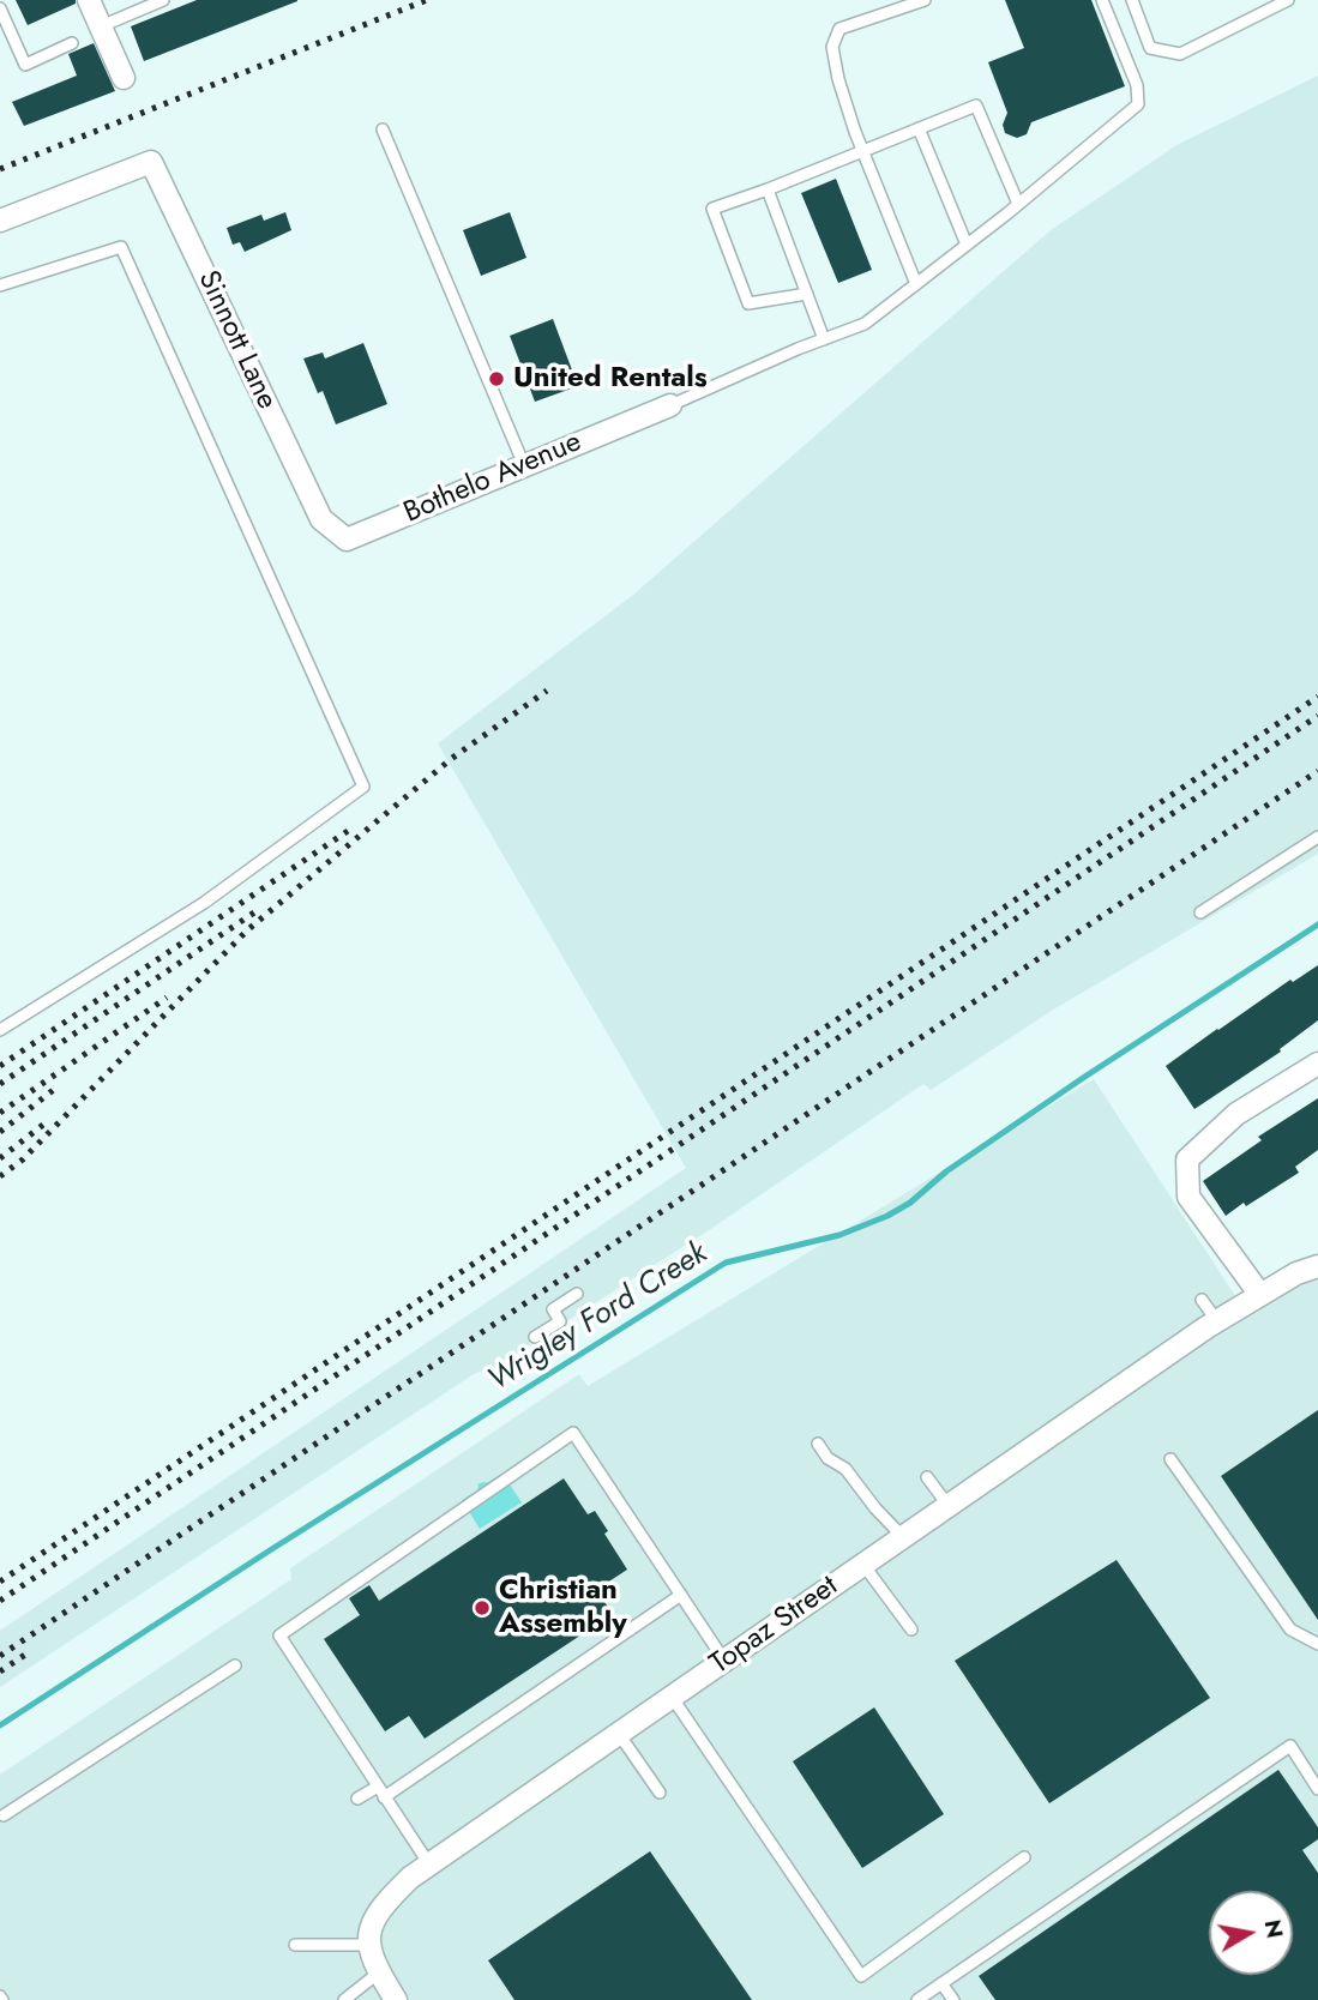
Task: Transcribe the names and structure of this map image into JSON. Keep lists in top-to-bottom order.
{
  "streets": {
    "street": ["Sinnott Lane", "Bothelo Avenue", "Topaz Street"]
  },
  "crossings": [
    ["Sinnott Lane", "Bothelo Avenue"]
  ],
  "water": ["Wrigley Ford Creek"],
  "places": ["United Rentals", "Christian Assembly"],
  "north": "right"
}
